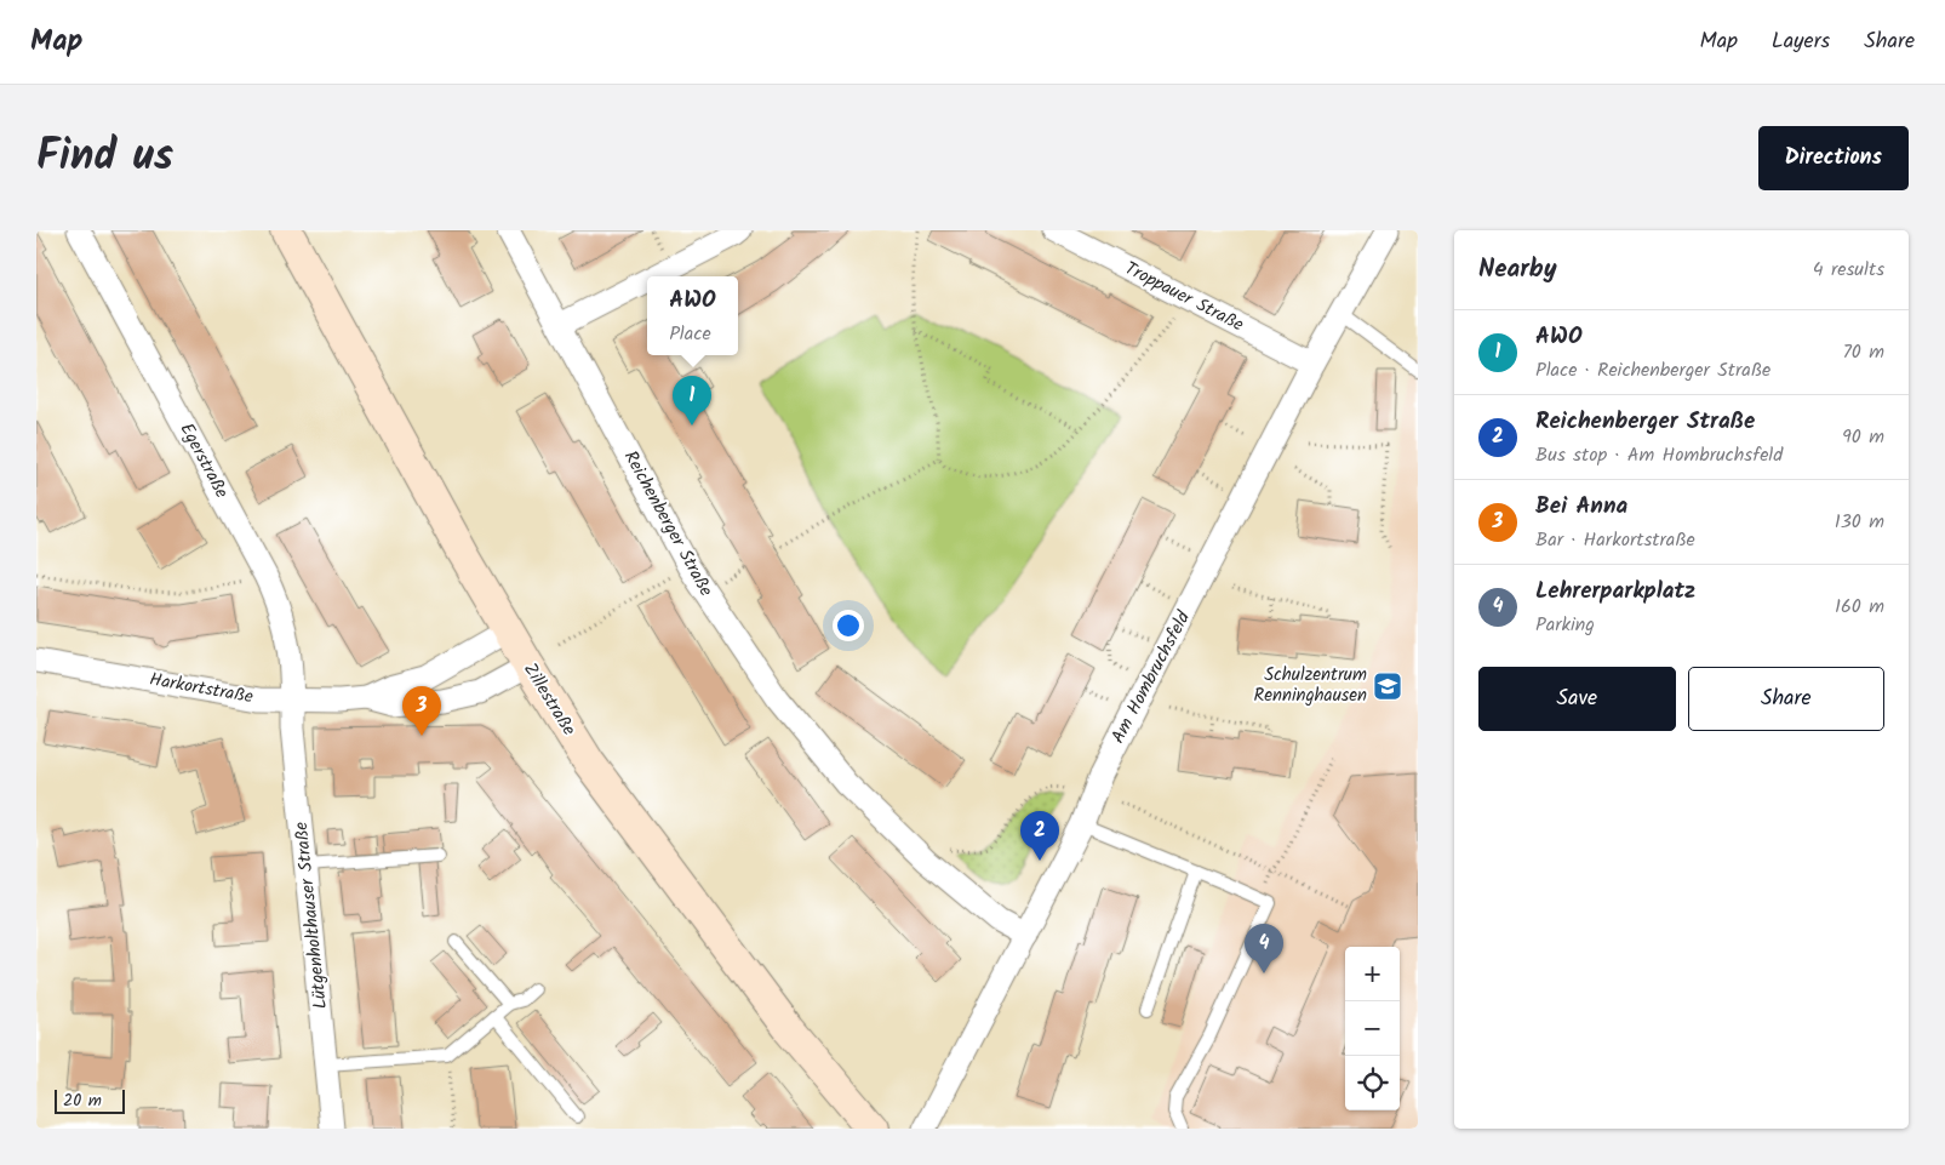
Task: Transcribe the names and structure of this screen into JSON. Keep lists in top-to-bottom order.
{
  "streets": {
    "main road": ["Zillestraße"],
    "street": [
      "Troppauer Straße",
      "Egerstraße",
      "Reichenberger Straße",
      "Am Hombruchsfeld",
      "Harkortstraße",
      "Lütgenholthauser Straße"
    ]
  },
  "crossings": [
    ["Troppauer Straße", "Am Hombruchsfeld"],
    ["Egerstraße", "Harkortstraße"],
    ["Egerstraße", "Lütgenholthauser Straße"],
    ["Reichenberger Straße", "Am Hombruchsfeld"],
    ["Harkortstraße", "Zillestraße"],
    ["Harkortstraße", "Lütgenholthauser Straße"]
  ],
  "places": {
    "school or university": ["Schulzentrum Renninghausen"]
  },
  "scale_bar": "20 m",
  "page": {
    "header": "Map",
    "nav": ["Map", "Layers", "Share"],
    "title": "Find us",
    "buttons": [
      "Directions",
      ["Save", "Share"]
    ],
    "heading": ["Nearby", "4 results"],
    "popup": ["AWO", "Place"],
    "list": [
      {
        "mark": "1",
        "name": "AWO",
        "note": "Place · Reichenberger Straße",
        "value": "70 m"
      },
      {
        "mark": "2",
        "name": "Reichenberger Straße",
        "note": "Bus stop · Am Hombruchsfeld",
        "value": "90 m"
      },
      {
        "mark": "3",
        "name": "Bei Anna",
        "note": "Bar · Harkortstraße",
        "value": "130 m"
      },
      {
        "mark": "4",
        "name": "Lehrerparkplatz",
        "note": "Parking",
        "value": "160 m"
      }
    ],
    "pins": [
      "1",
      "3",
      "2",
      "4"
    ],
    "map_buttons": ["+", "−"],
    "scale": "20 m"
  }
}
